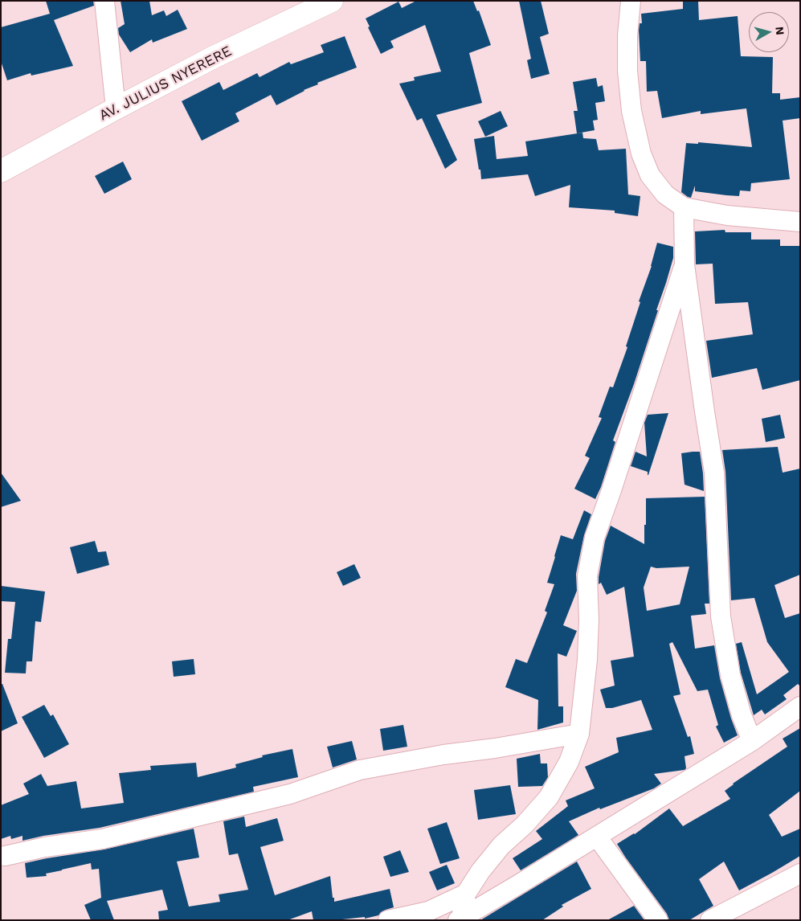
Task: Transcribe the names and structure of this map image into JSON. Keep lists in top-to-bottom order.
{
  "streets": {
    "main road": ["AV. JULIUS NYERERE"]
  },
  "north": "right"
}
